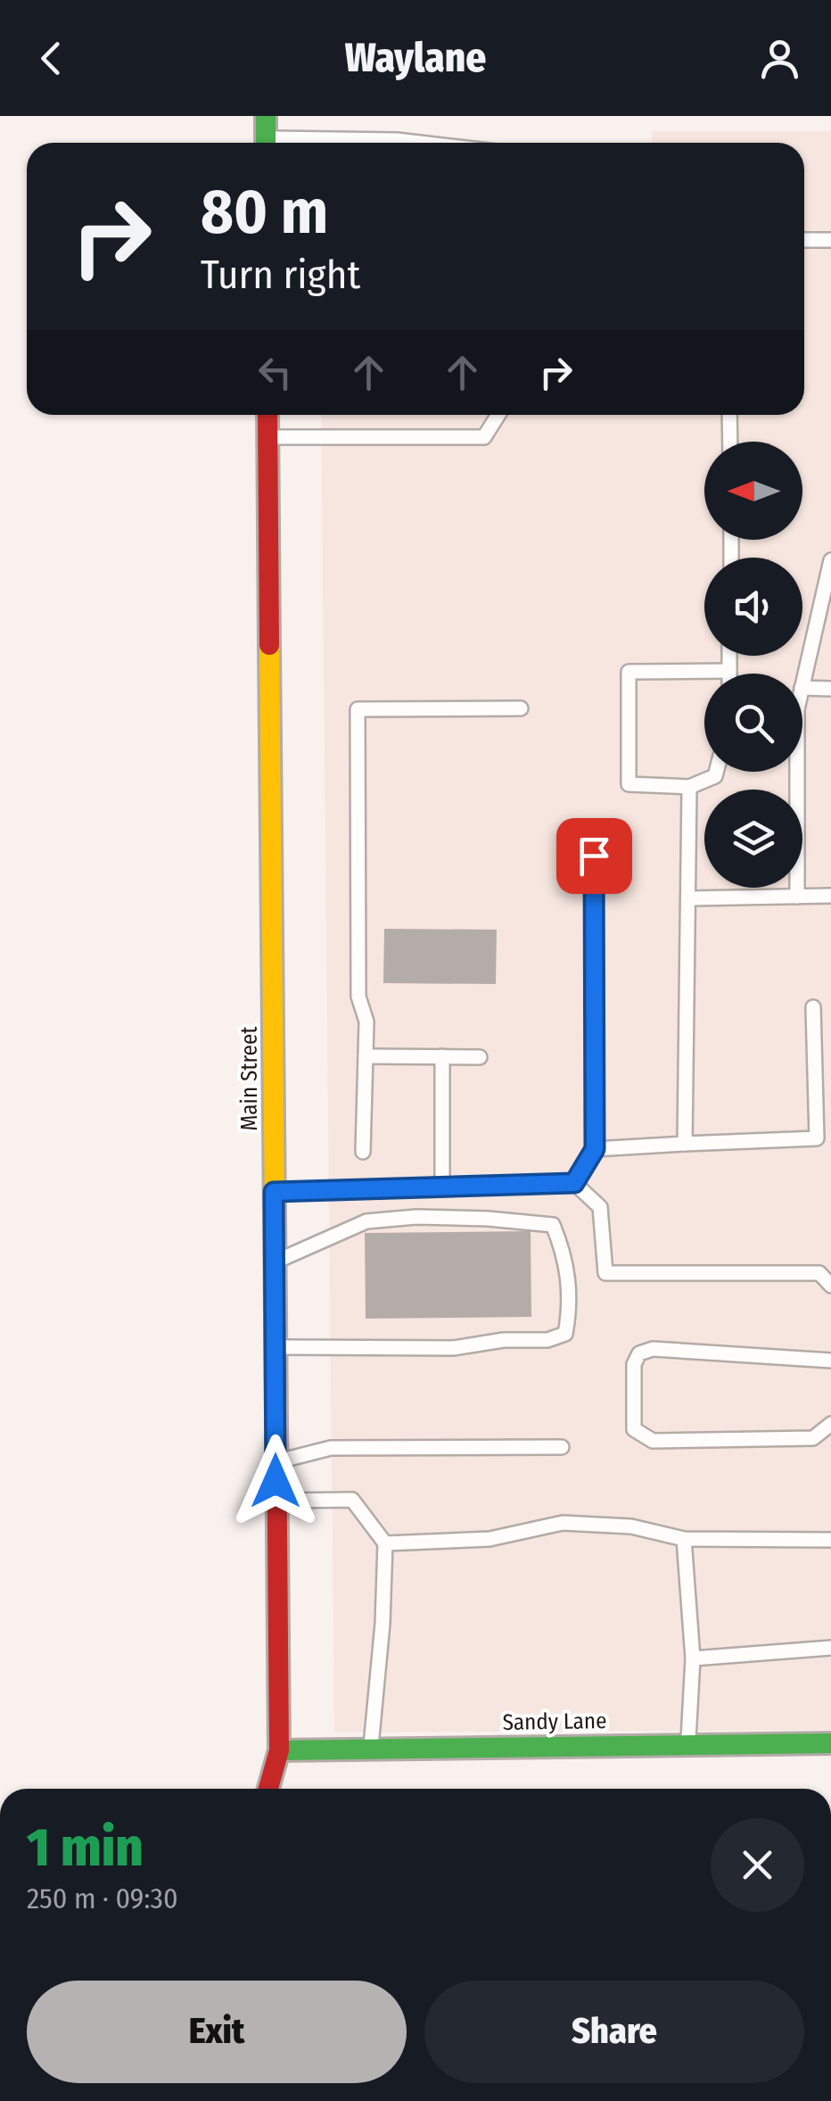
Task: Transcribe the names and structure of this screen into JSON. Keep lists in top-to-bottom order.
{
  "streets": {
    "main road": ["Main Street", "Sandy Lane"]
  },
  "crossings": [
    ["Main Street", "Sandy Lane"]
  ],
  "north": "left",
  "page": {
    "header": "Waylane",
    "turn": ["80 m", "Turn right"],
    "heading": ["1 min", "250 m · 09:30"],
    "buttons": ["Exit", "Share"]
  }
}
